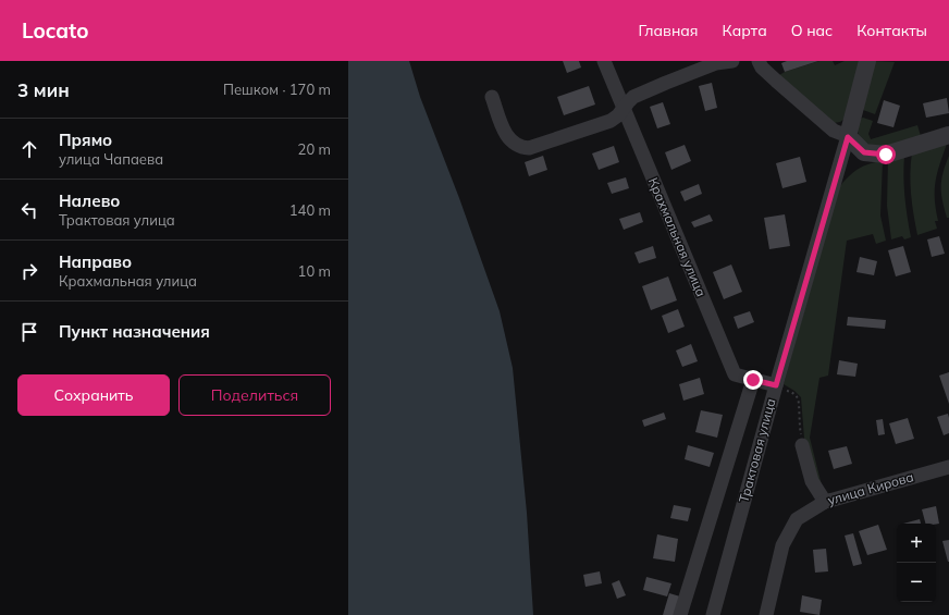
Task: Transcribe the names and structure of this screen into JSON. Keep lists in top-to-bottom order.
{
  "streets": {
    "street": ["Крахмальная улица", "Трактовая улица", "улица Кирова"]
  },
  "crossings": [
    ["Крахмальная улица", "Трактовая улица"]
  ],
  "page": {
    "header": "Locato",
    "nav": [
      "Главная",
      "Карта",
      "О нас",
      "Контакты"
    ],
    "heading": ["3 мин", "Пешком · 170 m"],
    "list": [
      ["Прямо", "улица Чапаева", "20 m"],
      ["Налево", "Трактовая улица", "140 m"],
      ["Направо", "Крахмальная улица", "10 m"],
      "Пункт назначения"
    ],
    "buttons": ["Сохранить", "Поделиться"],
    "map_buttons": ["+", "−"]
  }
}
